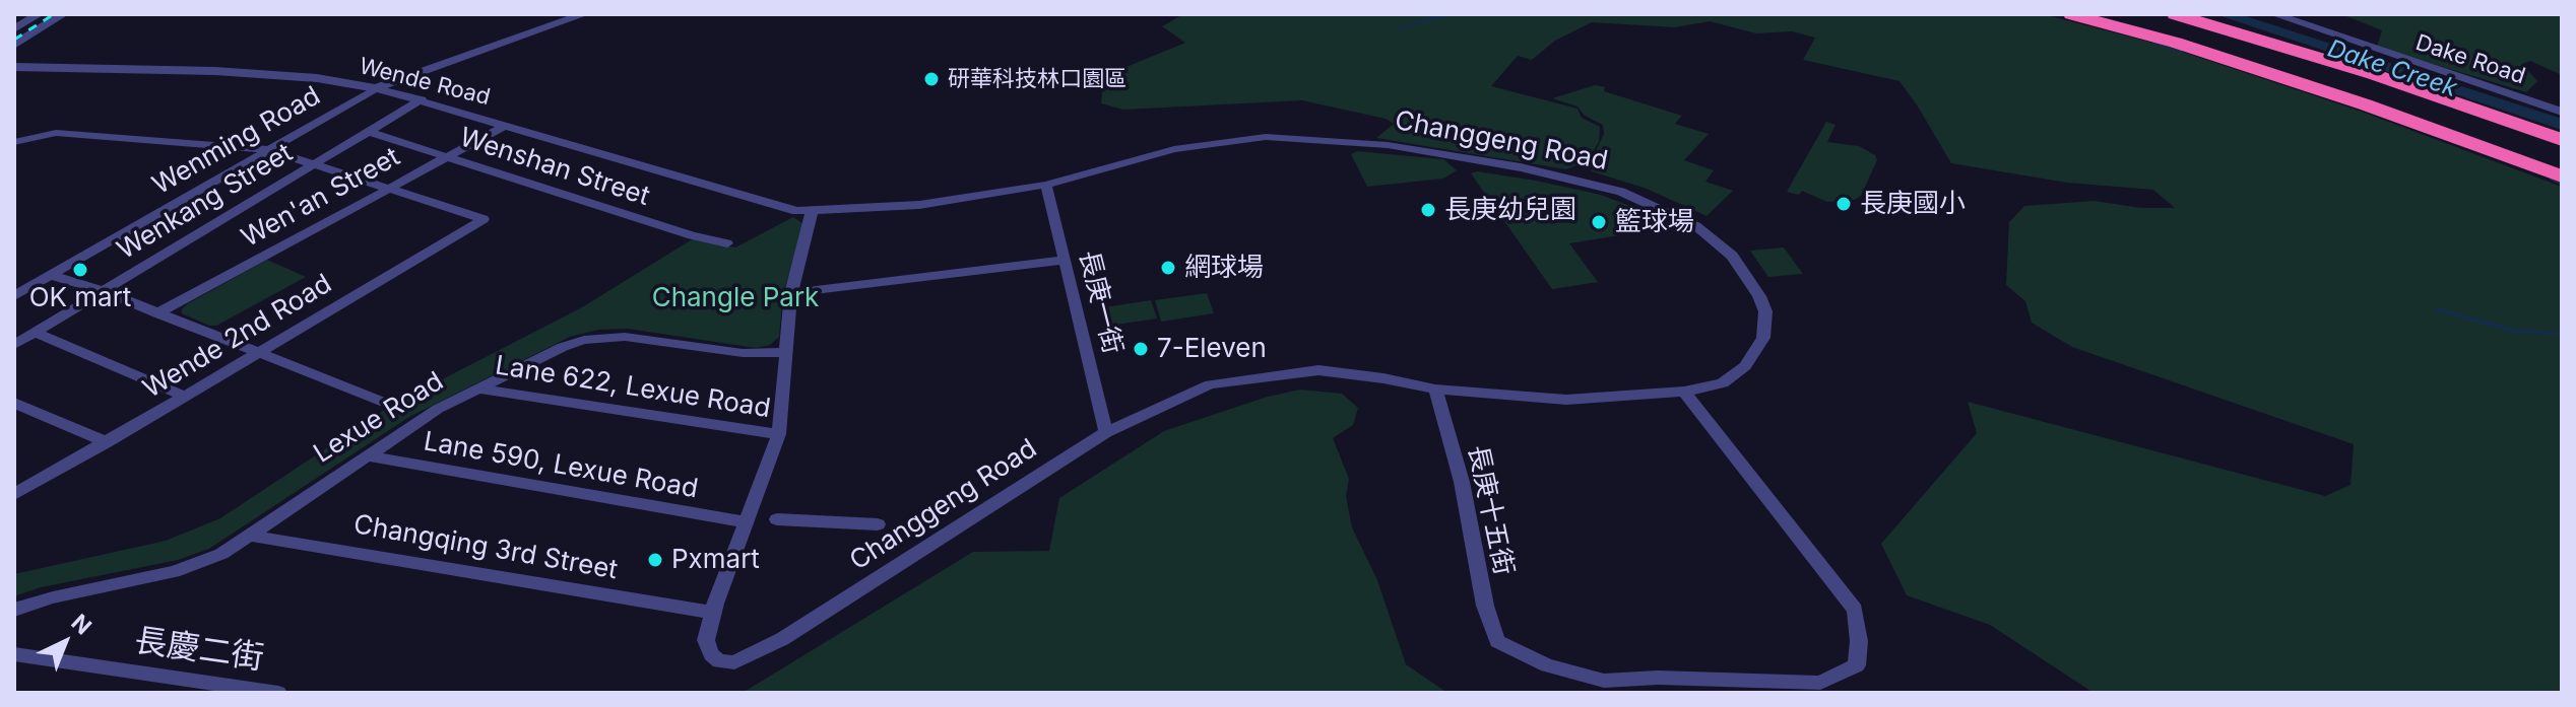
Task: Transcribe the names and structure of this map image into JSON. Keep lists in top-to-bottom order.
{
  "streets": {
    "street": [
      "Dake Road",
      "Wende Road",
      "Wenming Road",
      "Changgeng Road",
      "Wenshan Street",
      "Wen'an Street",
      "Wenkang Street",
      "長庚一街",
      "Wende 2nd Road",
      "Lane 622, Lexue Road",
      "Lexue Road",
      "Lane 590, Lexue Road",
      "長庚十五街",
      "Changqing 3rd Street",
      "長慶二街"
    ]
  },
  "crossings": [
    ["Wende Road", "Wenming Road"],
    ["Wende Road", "Changgeng Road"],
    ["Wende Road", "Wen'an Street"],
    ["Wende Road", "Wenkang Street"],
    ["Changgeng Road", "長庚一街"],
    ["Changgeng Road", "Lane 622, Lexue Road"],
    ["Changgeng Road", "Lexue Road"],
    ["Changgeng Road", "Lane 590, Lexue Road"],
    ["Changgeng Road", "長庚十五街"],
    ["Changgeng Road", "Changqing 3rd Street"],
    ["Wenshan Street", "Wen'an Street"],
    ["Wenshan Street", "Wenkang Street"],
    ["Wen'an Street", "Wende 2nd Road"],
    ["Lane 622, Lexue Road", "Lexue Road"],
    ["Lexue Road", "Lane 590, Lexue Road"],
    ["Lexue Road", "Changqing 3rd Street"]
  ],
  "water": ["Dake Creek"],
  "parks": ["Changle Park"],
  "places": [
    "研華科技林口園區",
    "長庚國小",
    "長庚幼兒園",
    "籃球場",
    "網球場",
    "OK mart",
    "7-Eleven",
    "Pxmart"
  ],
  "north": "top right"
}
